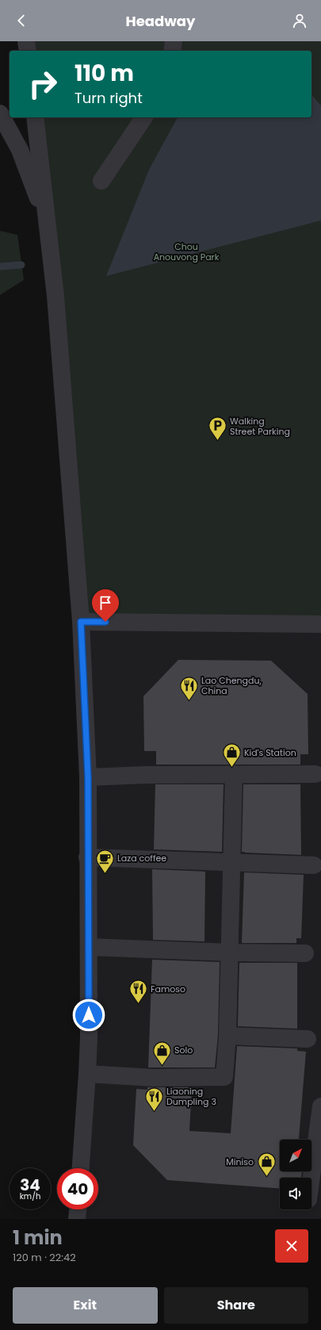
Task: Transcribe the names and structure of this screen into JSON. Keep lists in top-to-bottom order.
{
  "parks": ["Chou Anouvong Park"],
  "places": {
    "parking": ["Walking Street Parking"],
    "restaurant": ["Lao Chengdu, China", "Famoso", "Liaoning Dumpling 3"],
    "shop": ["Kid's Station", "Solo", "Miniso"],
    "cafe": ["Laza coffee"]
  },
  "north": "top right",
  "page": {
    "header": "Headway",
    "turn": ["110 m", "Turn right"],
    "speed": "34 km/h",
    "limit": "40",
    "heading": ["1 min", "120 m · 22:42"],
    "buttons": ["Exit", "Share"]
  }
}
